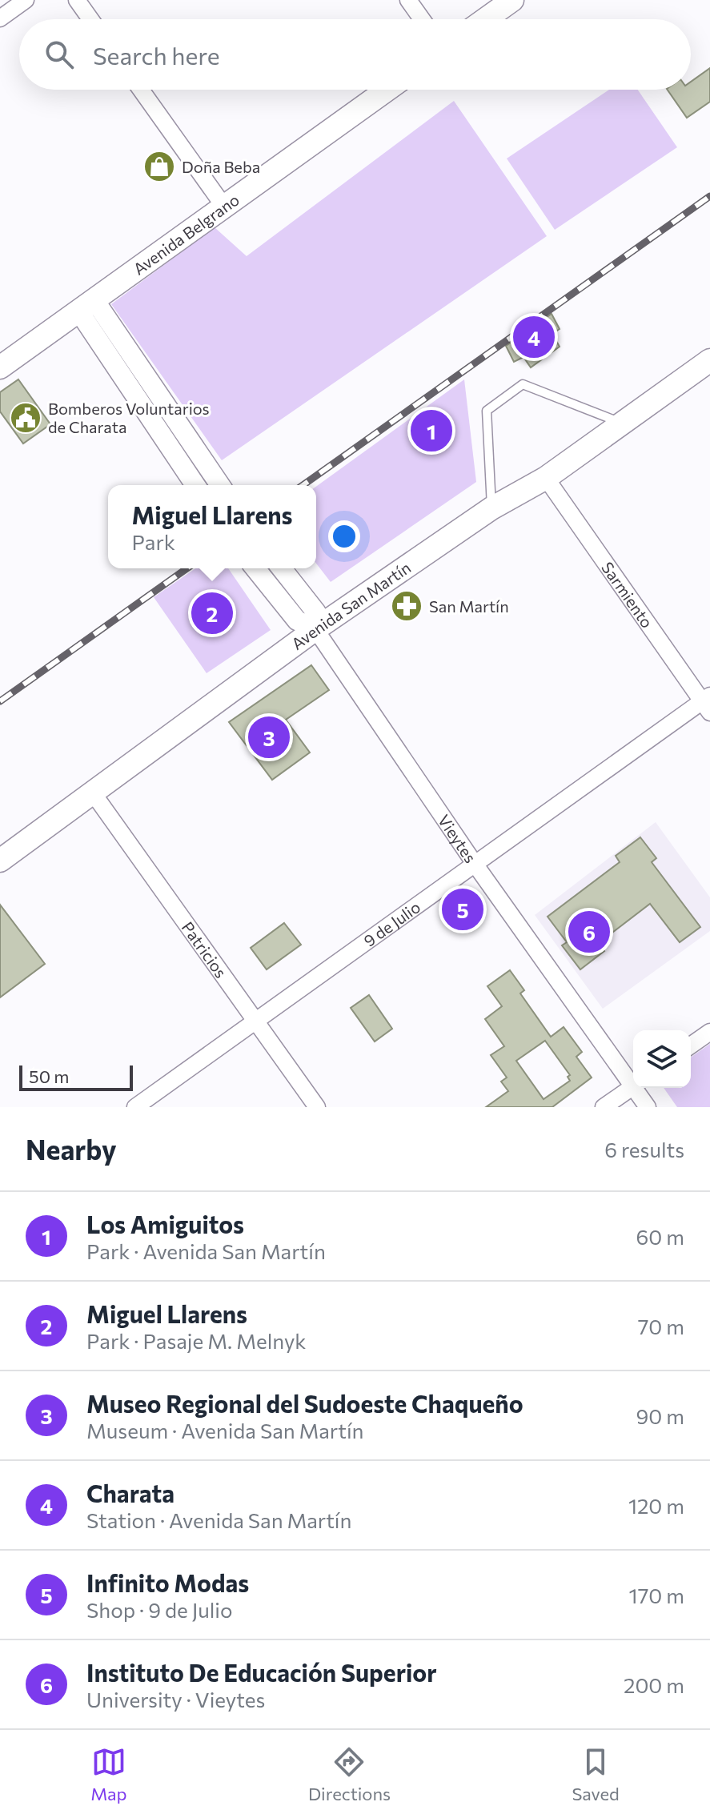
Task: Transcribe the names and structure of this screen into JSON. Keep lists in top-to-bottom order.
{
  "streets": {
    "main road": ["Avenida Belgrano", "Avenida San Martín"],
    "street": [
      "Sarmiento",
      "Vieytes",
      "9 de Julio",
      "Patricios"
    ]
  },
  "crossings": [
    ["Sarmiento", "Avenida San Martín"],
    ["Sarmiento", "9 de Julio"],
    ["Avenida San Martín", "Vieytes"],
    ["Avenida San Martín", "Patricios"],
    ["Vieytes", "9 de Julio"],
    ["9 de Julio", "Patricios"]
  ],
  "places": {
    "shop": ["Doña Beba"],
    "public building": ["Bomberos Voluntarios de Charata"],
    "pharmacy": ["San Martín"]
  },
  "scale_bar": "50 m",
  "page": {
    "search": "Search here",
    "pins": [
      "4",
      "1",
      "2",
      "3",
      "5",
      "6"
    ],
    "popup": ["Miguel Llarens", "Park"],
    "scale": "50 m",
    "heading": ["Nearby", "6 results"],
    "list": [
      {
        "mark": "1",
        "name": "Los Amiguitos",
        "note": "Park · Avenida San Martín",
        "value": "60 m"
      },
      {
        "mark": "2",
        "name": "Miguel Llarens",
        "note": "Park · Pasaje M. Melnyk",
        "value": "70 m"
      },
      {
        "mark": "3",
        "name": "Museo Regional del Sudoeste Chaqueño",
        "note": "Museum · Avenida San Martín",
        "value": "90 m"
      },
      {
        "mark": "4",
        "name": "Charata",
        "note": "Station · Avenida San Martín",
        "value": "120 m"
      },
      {
        "mark": "5",
        "name": "Infinito Modas",
        "note": "Shop · 9 de Julio",
        "value": "170 m"
      },
      {
        "mark": "6",
        "name": "Instituto De Educación Superior",
        "note": "University · Vieytes",
        "value": "200 m"
      }
    ],
    "nav": ["Map", "Directions", "Saved"]
  }
}
